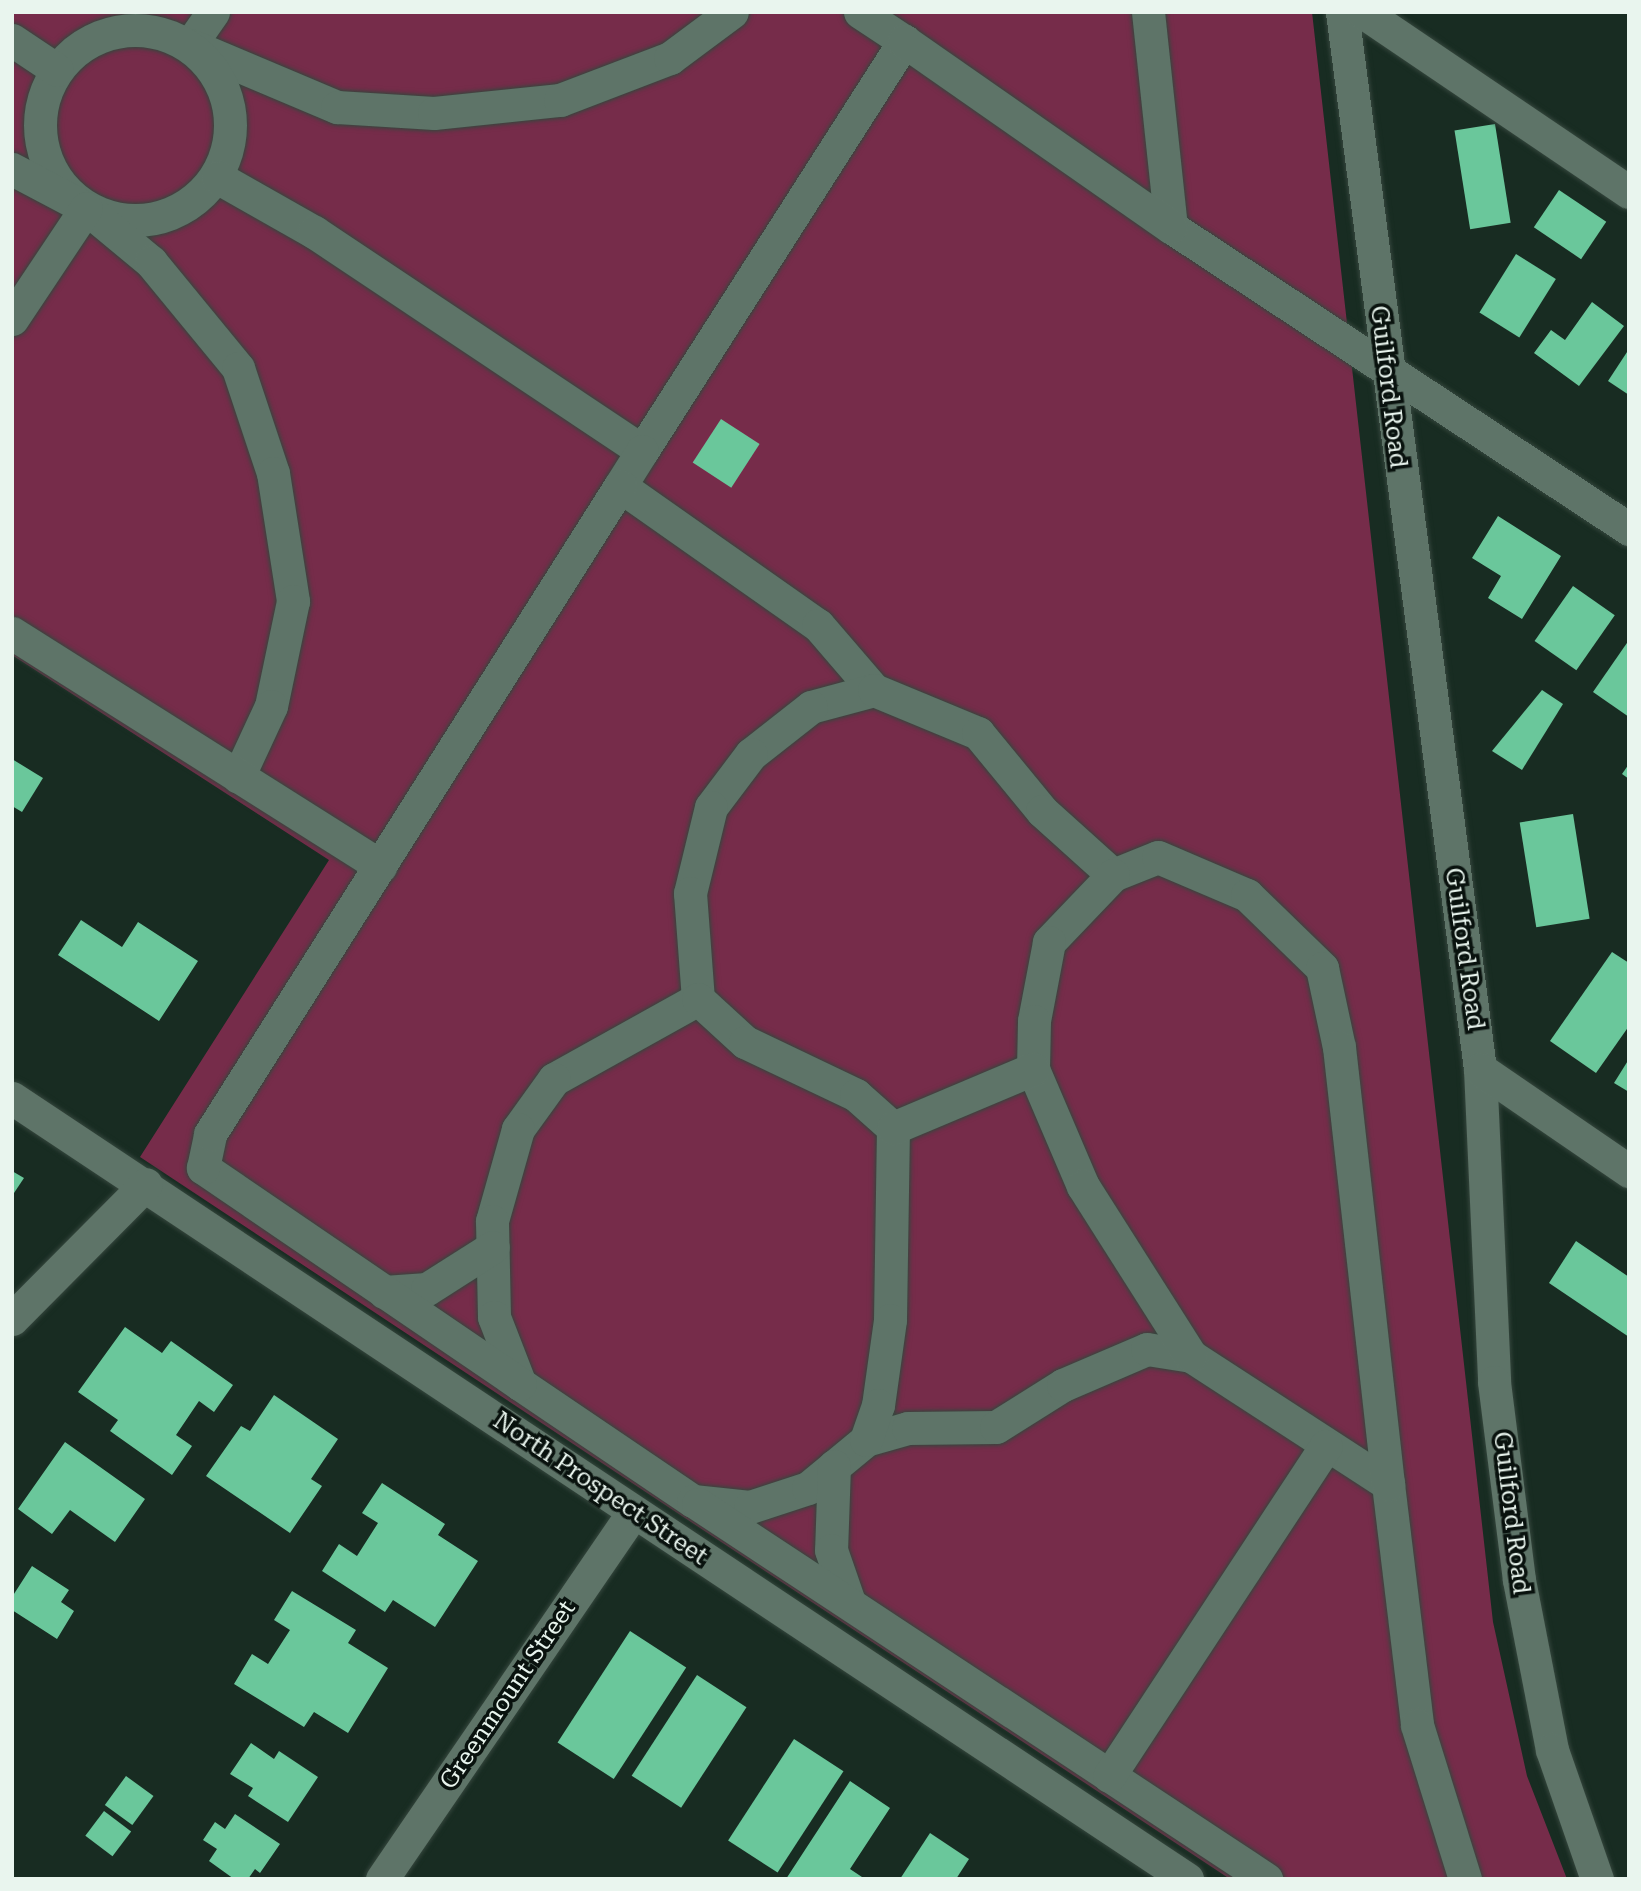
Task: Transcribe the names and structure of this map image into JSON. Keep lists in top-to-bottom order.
{
  "streets": {
    "street": ["Guilford Road", "North Prospect Street", "Greenmount Street"]
  },
  "crossings": [
    ["North Prospect Street", "Greenmount Street"]
  ]
}
